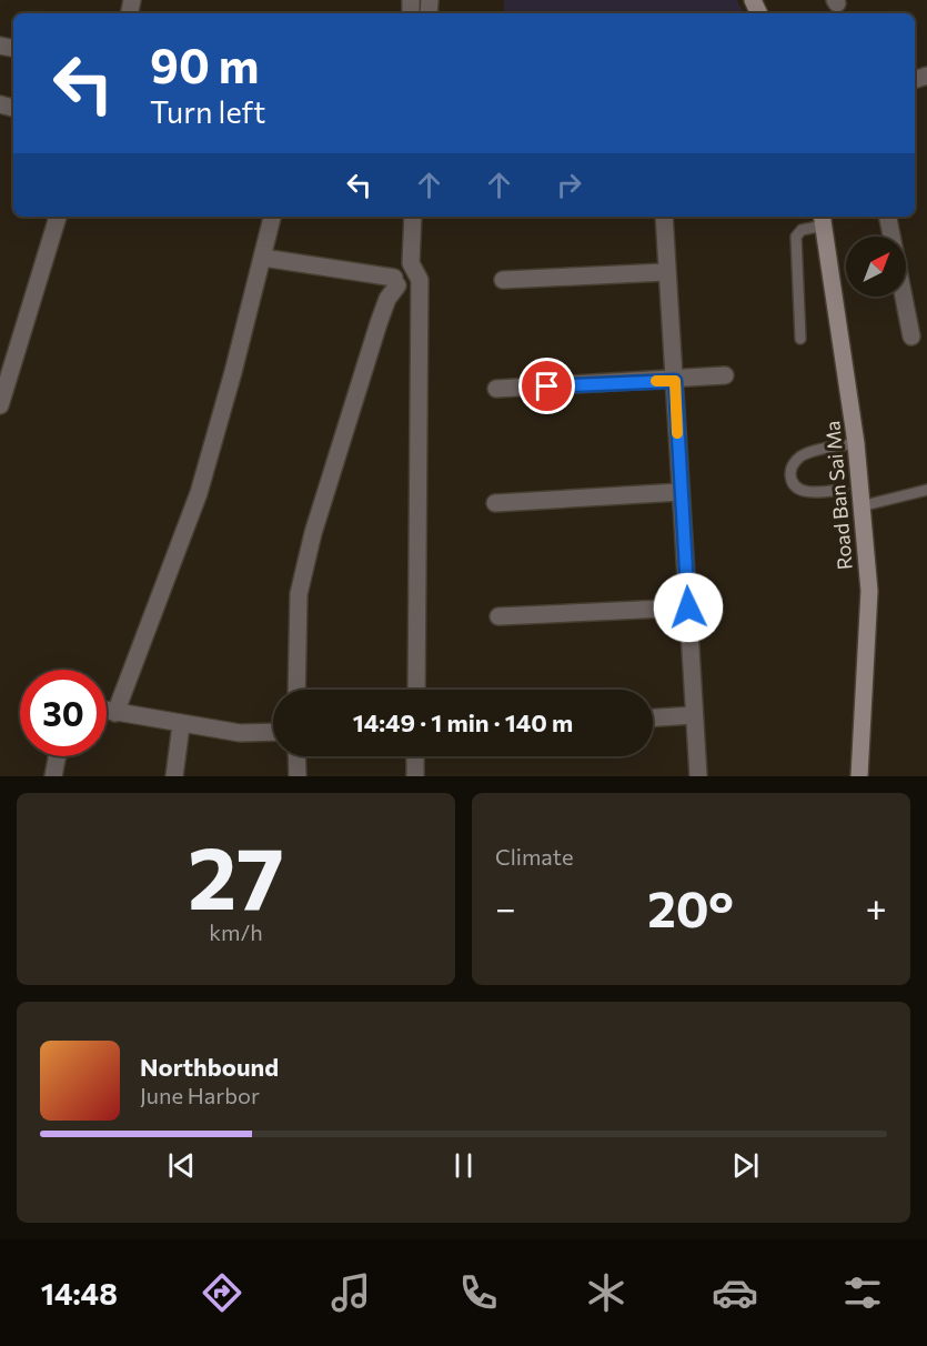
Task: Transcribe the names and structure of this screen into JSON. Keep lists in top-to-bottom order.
{
  "streets": {
    "street": ["Road Ban Sai Ma"]
  },
  "north": "top right",
  "page": {
    "turn": ["90 m", "Turn left"],
    "limit": "30",
    "trip": "14:49 · 1 min · 140 m",
    "tile": [
      ["27", "km/h"],
      "Climate"
    ],
    "heat": ["−", "20°", "+"],
    "song": ["Northbound", "June Harbor"],
    "tabs": "14:48"
  }
}
